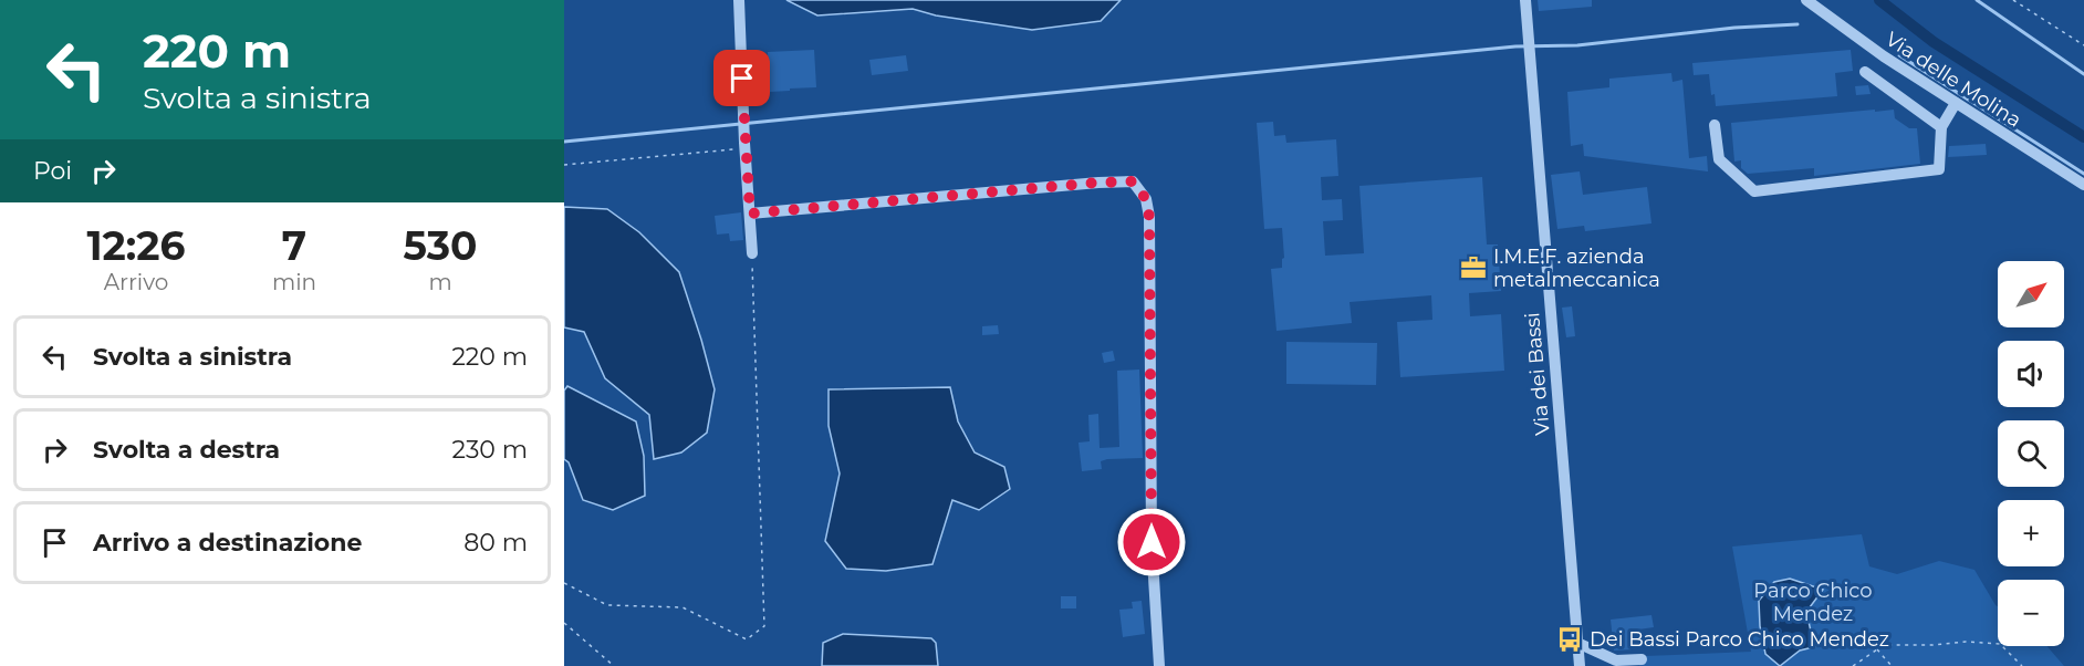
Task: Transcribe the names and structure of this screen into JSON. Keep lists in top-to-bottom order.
{
  "streets": {
    "street": ["Via delle Molina", "Via dei Bassi"]
  },
  "parks": ["Parco Chico Mendez"],
  "places": {
    "office": ["I.M.E.F. azienda metalmeccanica"],
    "bus stop": ["Dei Bassi Parco Chico Mendez"]
  },
  "north": "top right",
  "page": {
    "turn": ["220 m", "Svolta a sinistra"],
    "then": "Poi",
    "eta": [
      "12:26",
      "Arrivo",
      "7",
      "min",
      "530",
      "m"
    ],
    "map_buttons": ["+", "−"],
    "list": [
      {
        "name": "Svolta a sinistra",
        "value": "220 m"
      },
      {
        "name": "Svolta a destra",
        "value": "230 m"
      },
      {
        "name": "Arrivo a destinazione",
        "value": "80 m"
      }
    ]
  }
}
